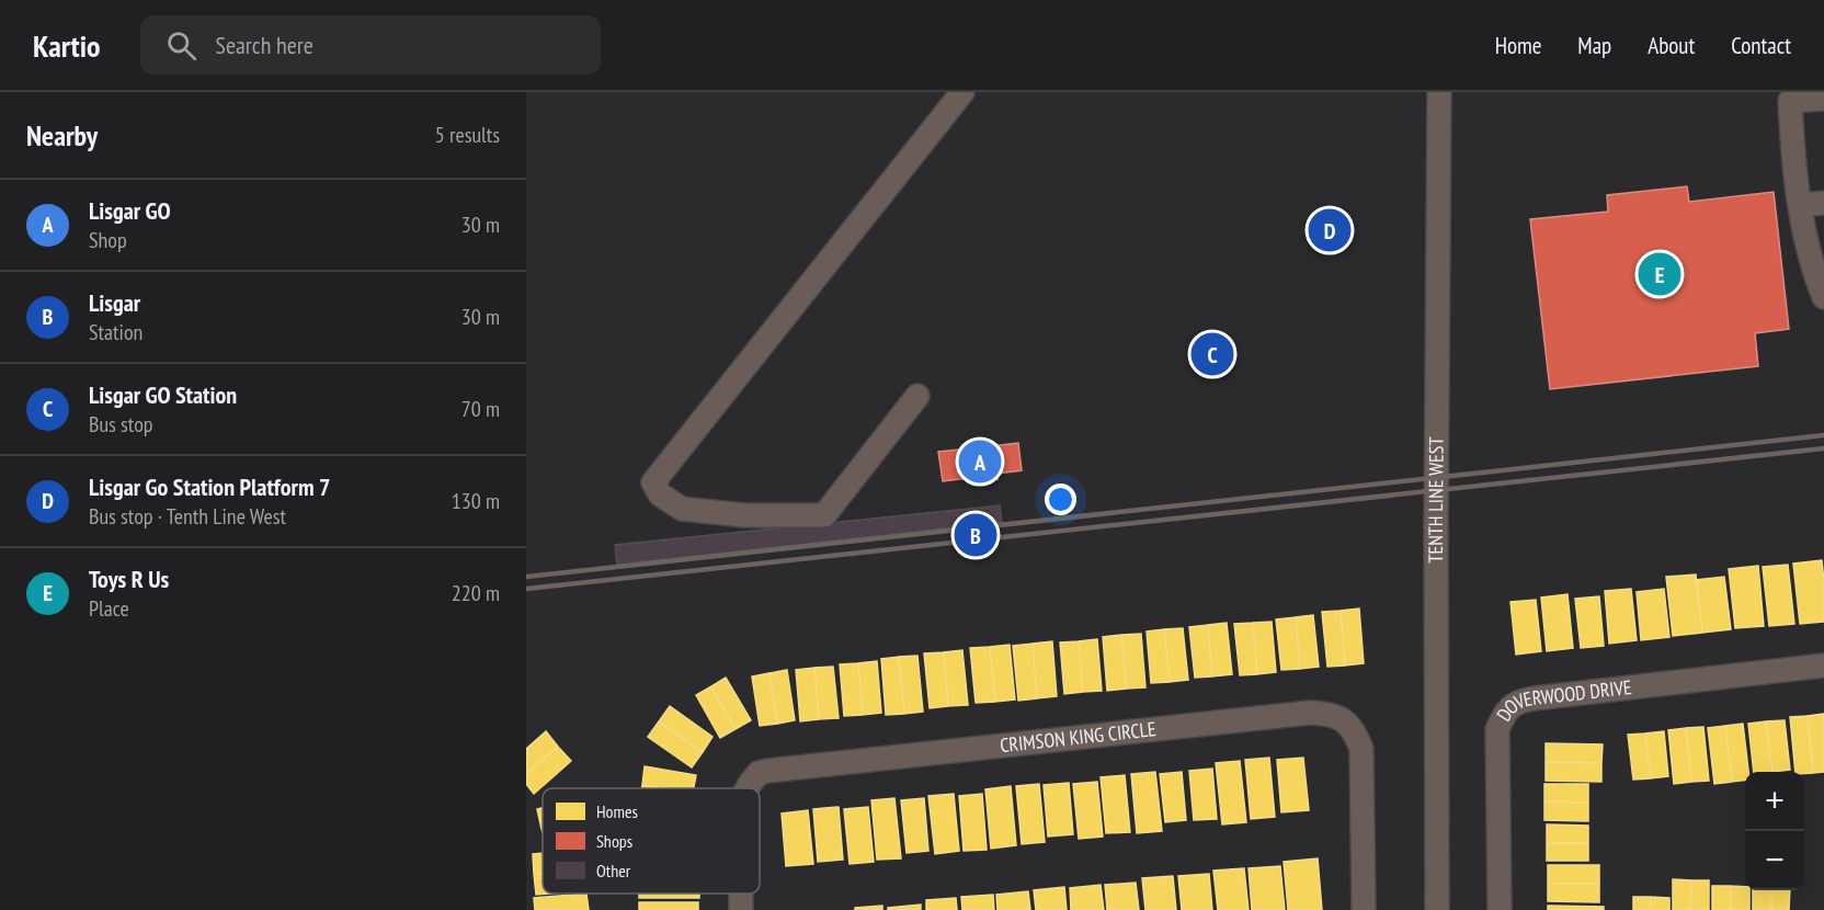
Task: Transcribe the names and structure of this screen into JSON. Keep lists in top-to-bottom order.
{
  "streets": {
    "street": ["TENTH LINE WEST", "DOVERWOOD DRIVE", "CRIMSON KING CIRCLE"]
  },
  "legend": ["Homes", "Shops", "Other"],
  "page": {
    "header": "Kartio",
    "search": "Search here",
    "nav": [
      "Home",
      "Map",
      "About",
      "Contact"
    ],
    "heading": ["Nearby", "5 results"],
    "list": [
      {
        "mark": "A",
        "name": "Lisgar GO",
        "note": "Shop",
        "value": "30 m"
      },
      {
        "mark": "B",
        "name": "Lisgar",
        "note": "Station",
        "value": "30 m"
      },
      {
        "mark": "C",
        "name": "Lisgar GO Station",
        "note": "Bus stop",
        "value": "70 m"
      },
      {
        "mark": "D",
        "name": "Lisgar Go Station Platform 7",
        "note": "Bus stop · Tenth Line West",
        "value": "130 m"
      },
      {
        "mark": "E",
        "name": "Toys R Us",
        "note": "Place",
        "value": "220 m"
      }
    ],
    "pins": [
      "D",
      "E",
      "C",
      "A",
      "B"
    ],
    "map_buttons": ["+", "−"]
  }
}
